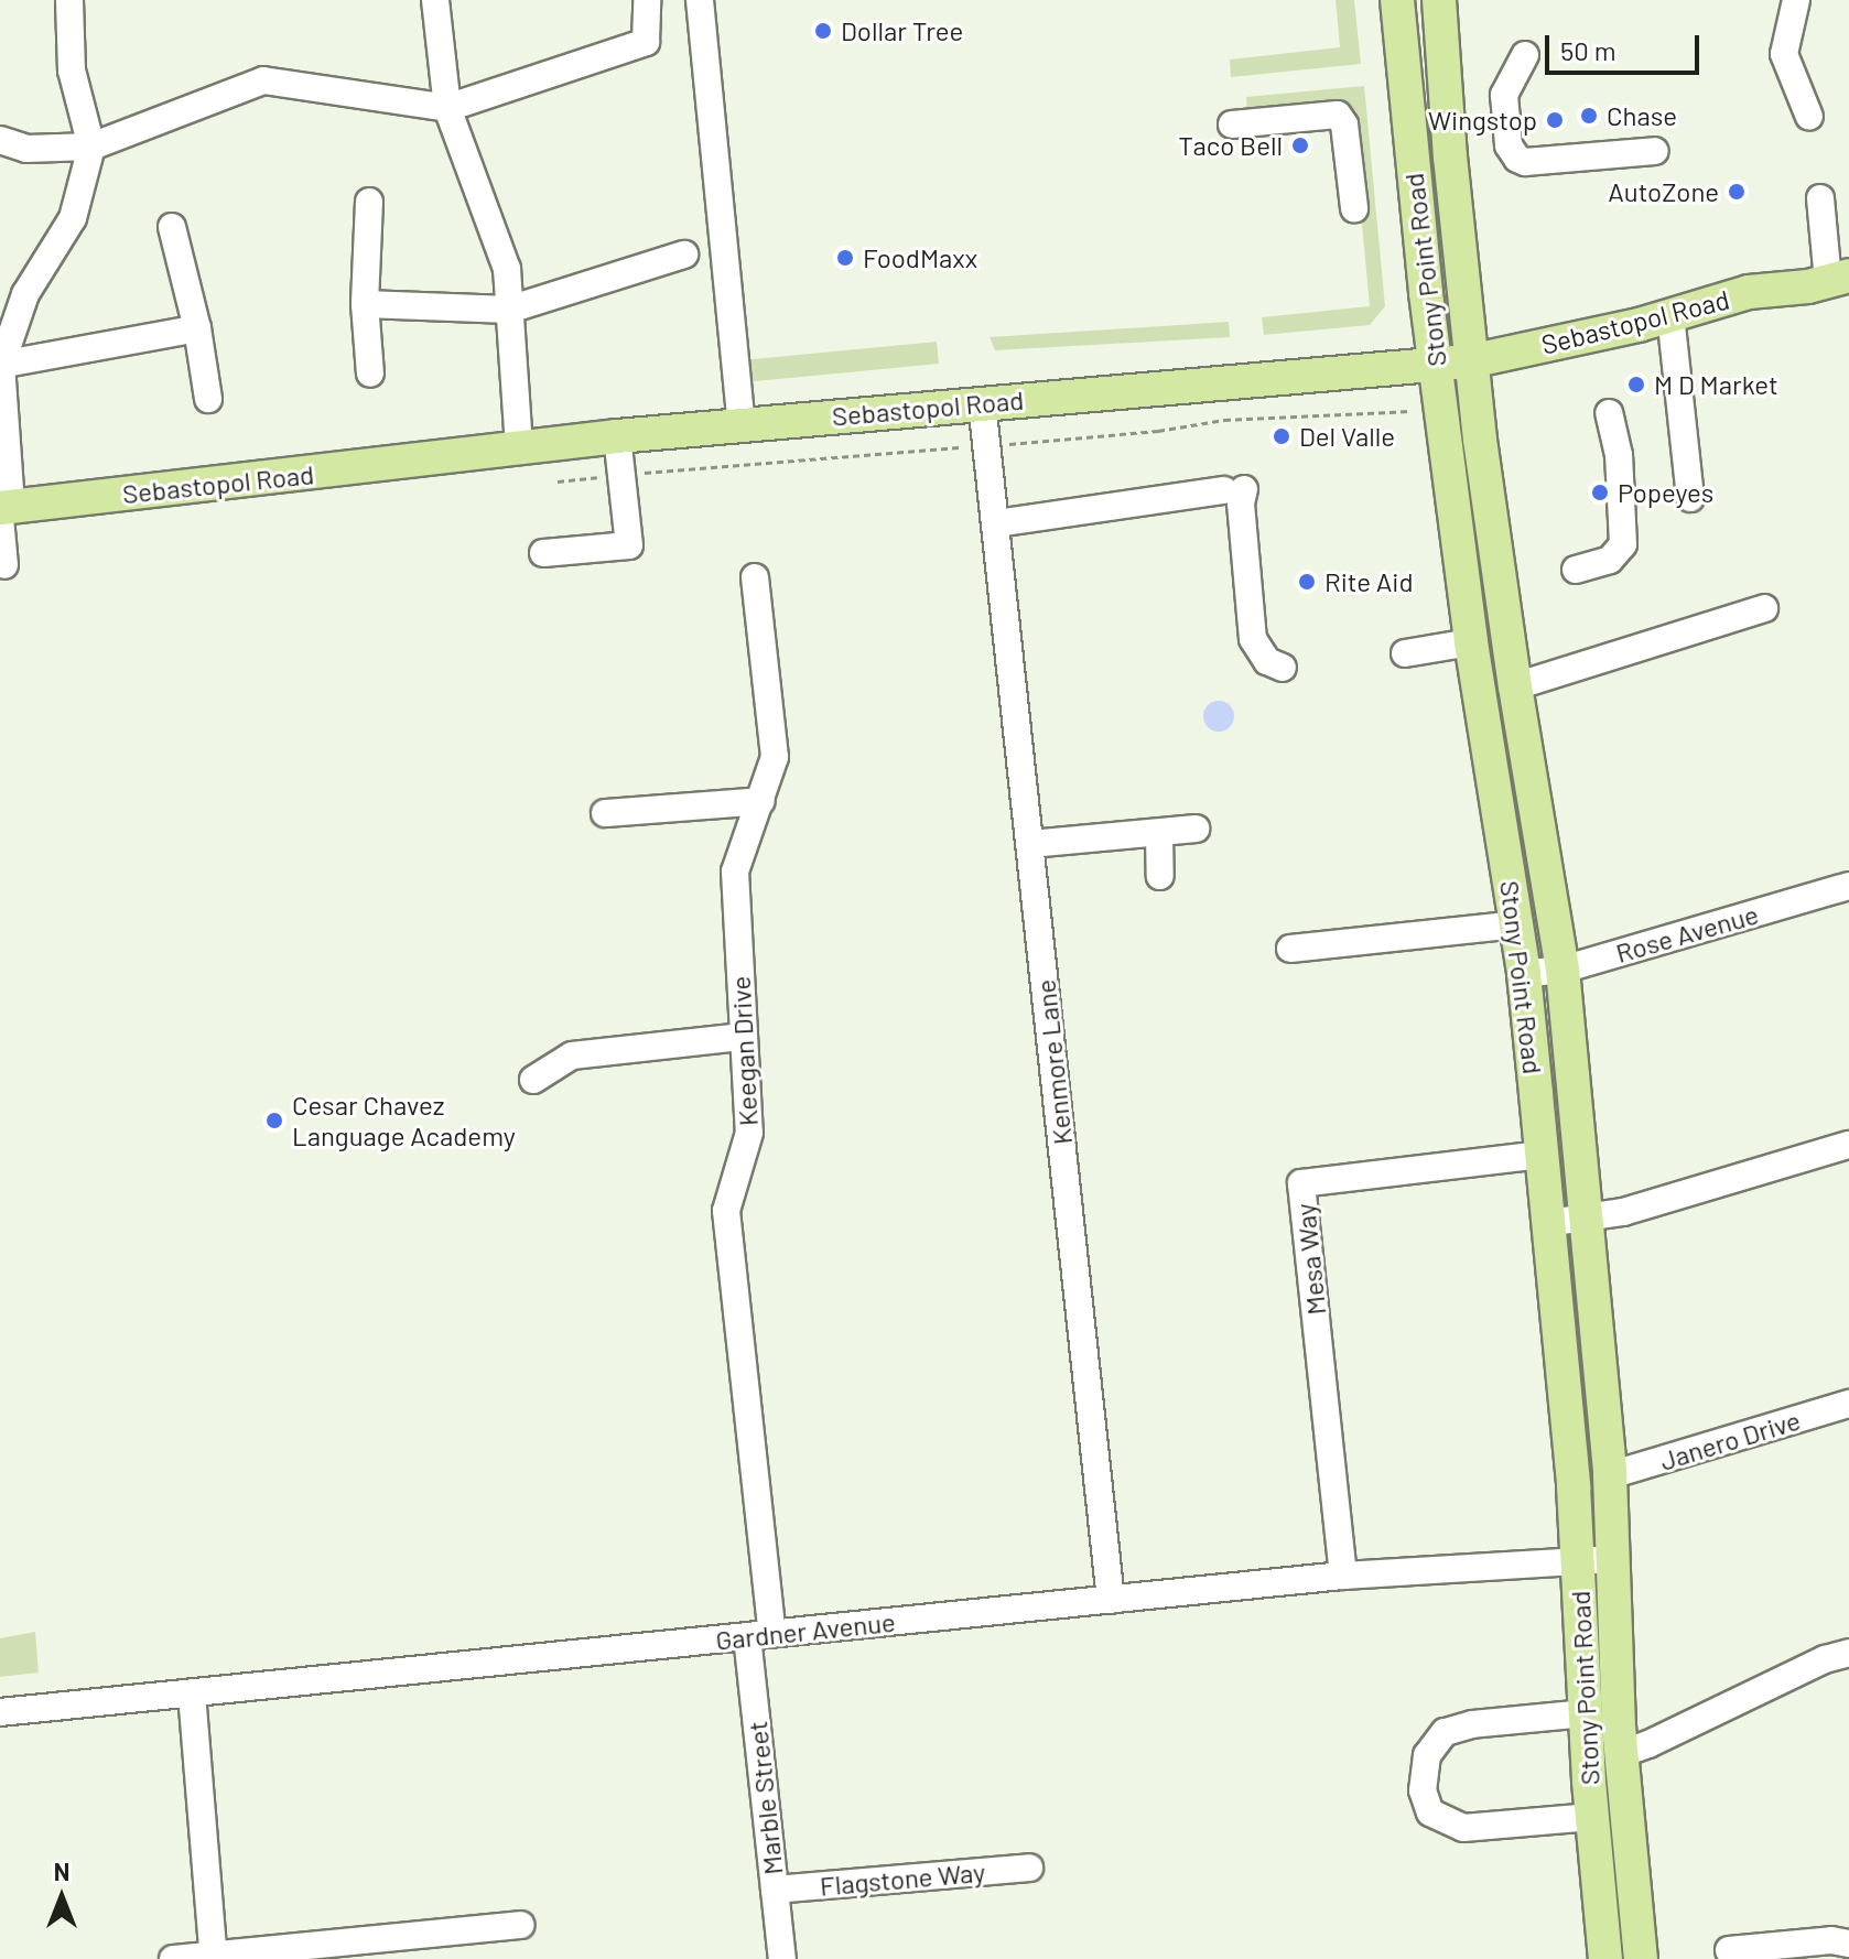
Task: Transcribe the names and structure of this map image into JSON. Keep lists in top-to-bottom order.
{
  "streets": {
    "main road": ["Stony Point Road", "Sebastopol Road"],
    "street": [
      "Rose Avenue",
      "Keegan Drive",
      "Kenmore Lane",
      "Mesa Way",
      "Janero Drive",
      "Gardner Avenue",
      "Marble Street",
      "Flagstone Way"
    ]
  },
  "crossings": [
    ["Stony Point Road", "Sebastopol Road"],
    ["Stony Point Road", "Rose Avenue"],
    ["Stony Point Road", "Mesa Way"],
    ["Stony Point Road", "Janero Drive"],
    ["Stony Point Road", "Gardner Avenue"],
    ["Sebastopol Road", "Kenmore Lane"],
    ["Keegan Drive", "Gardner Avenue"],
    ["Keegan Drive", "Marble Street"],
    ["Kenmore Lane", "Gardner Avenue"],
    ["Mesa Way", "Gardner Avenue"],
    ["Gardner Avenue", "Marble Street"],
    ["Marble Street", "Flagstone Way"]
  ],
  "places": [
    "Dollar Tree",
    "Chase",
    "Wingstop",
    "Taco Bell",
    "AutoZone",
    "FoodMaxx",
    "M D Market",
    "Del Valle",
    "Popeyes",
    "Rite Aid",
    "Cesar Chavez Language Academy"
  ],
  "scale_bar": "50 m",
  "north": "top"
}
